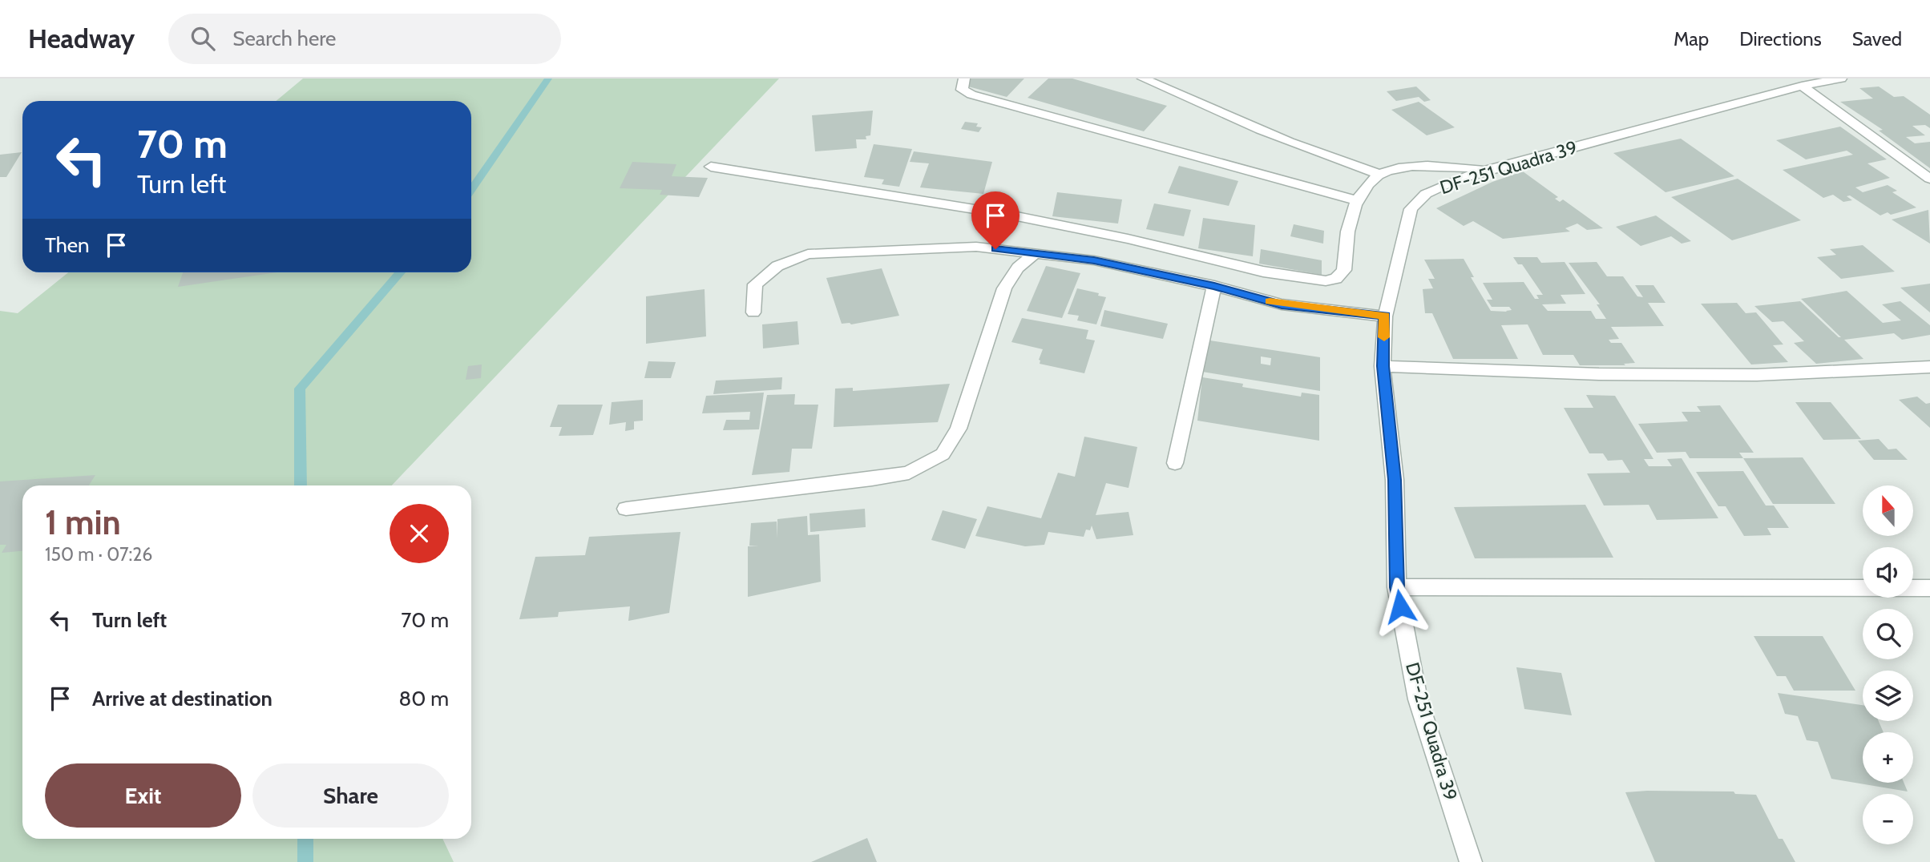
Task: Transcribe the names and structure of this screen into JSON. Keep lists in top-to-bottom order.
{
  "streets": {
    "street": ["DF-251 Quadra 39"]
  },
  "north": "top",
  "page": {
    "header": "Headway",
    "search": "Search here",
    "nav": ["Map", "Directions", "Saved"],
    "turn": ["70 m", "Turn left"],
    "then": "Then",
    "map_buttons": ["+", "−"],
    "heading": ["1 min", "150 m · 07:26"],
    "list": [
      {
        "name": "Turn left",
        "value": "70 m"
      },
      {
        "name": "Arrive at destination",
        "value": "80 m"
      }
    ],
    "buttons": ["Exit", "Share"]
  }
}
